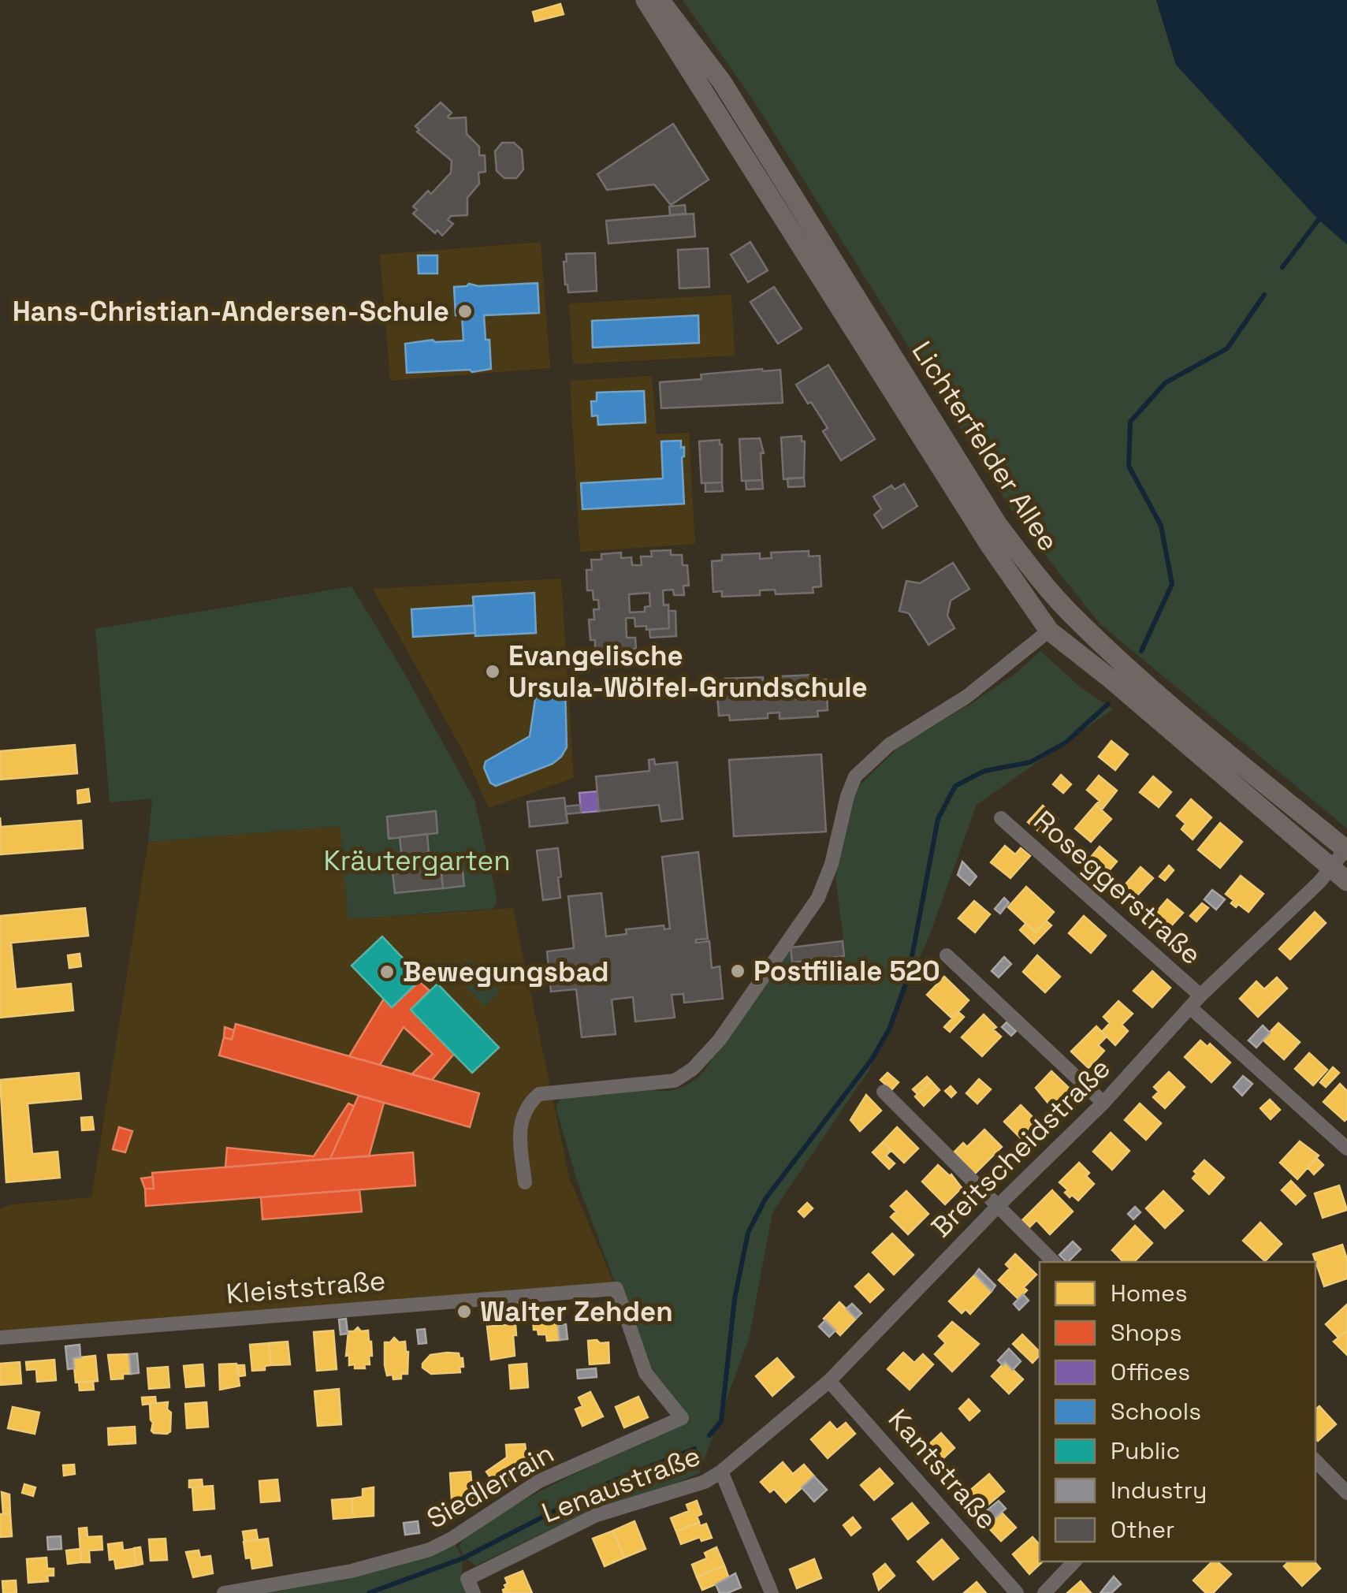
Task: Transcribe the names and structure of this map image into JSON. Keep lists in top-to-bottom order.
{
  "streets": {
    "main road": ["Lichterfelder Allee"],
    "street": [
      "Roseggerstraße",
      "Breitscheidstraße",
      "Kleiststraße",
      "Kantstraße",
      "Lenaustraße",
      "Siedlerrain"
    ]
  },
  "crossings": [
    ["Lichterfelder Allee", "Breitscheidstraße"],
    ["Roseggerstraße", "Breitscheidstraße"],
    ["Breitscheidstraße", "Kantstraße"],
    ["Breitscheidstraße", "Lenaustraße"],
    ["Kleiststraße", "Siedlerrain"]
  ],
  "parks": ["Kräutergarten"],
  "places": [
    "Hans-Christian-Andersen-Schule",
    "Evangelische Ursula-Wölfel-Grundschule",
    "Postfiliale 520",
    "Bewegungsbad",
    "Walter Zehden"
  ],
  "legend": [
    "Homes",
    "Shops",
    "Offices",
    "Schools",
    "Public",
    "Industry",
    "Other"
  ]
}
